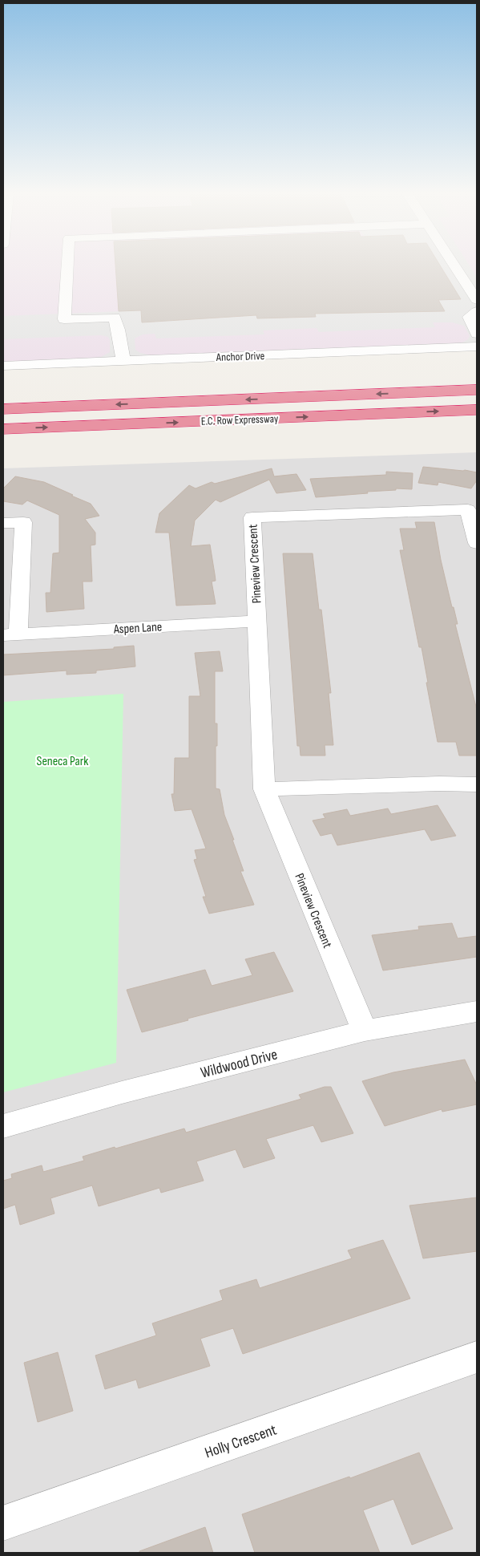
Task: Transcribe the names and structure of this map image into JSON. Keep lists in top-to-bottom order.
{
  "streets": {
    "highway": ["E.C. Row Expressway"],
    "street": [
      "Anchor Drive",
      "Pineview Crescent",
      "Aspen Lane",
      "Wildwood Drive",
      "Holly Crescent"
    ]
  },
  "crossings": [
    ["Pineview Crescent", "Aspen Lane"],
    ["Pineview Crescent", "Wildwood Drive"]
  ],
  "parks": ["Seneca Park"]
}
